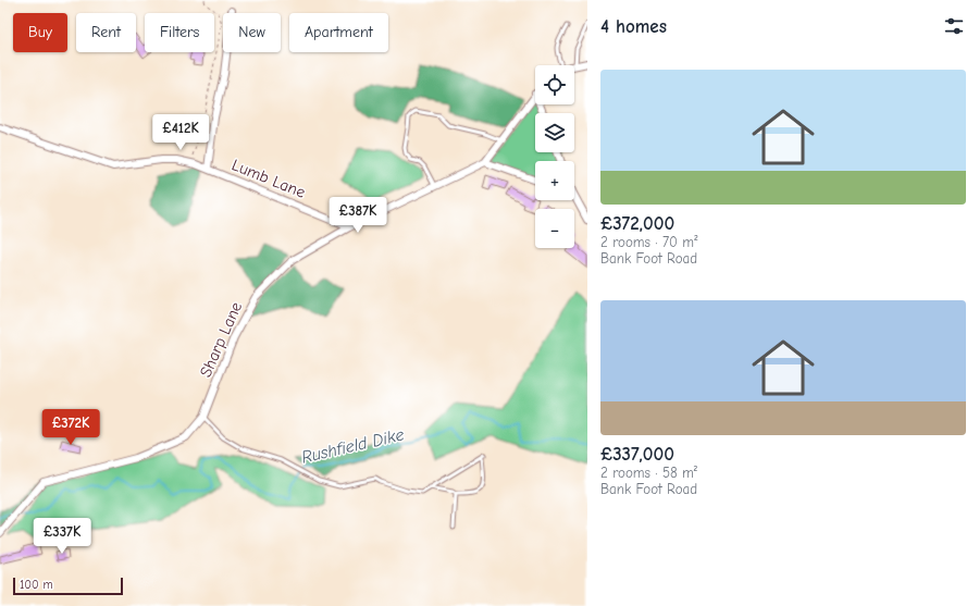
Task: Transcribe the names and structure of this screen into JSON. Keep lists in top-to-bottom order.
{
  "streets": {
    "street": ["Lumb Lane", "Sharp Lane"]
  },
  "crossings": [
    ["Lumb Lane", "Sharp Lane"]
  ],
  "water": ["Rushfield Dike"],
  "scale_bar": "100 m",
  "page": {
    "heading": "4 homes",
    "chip": [
      "Buy",
      "Rent",
      "Filters",
      "New",
      "Apartment"
    ],
    "list": [
      {
        "name": "£372,000",
        "note": "2 rooms · 70 m² · Bank Foot Road"
      },
      {
        "name": "£337,000",
        "note": "2 rooms · 58 m² · Bank Foot Road"
      }
    ],
    "map_buttons": ["+", "−"],
    "price": [
      "£412K",
      "£387K",
      "£372K",
      "£337K"
    ],
    "scale": "100 m"
  }
}
